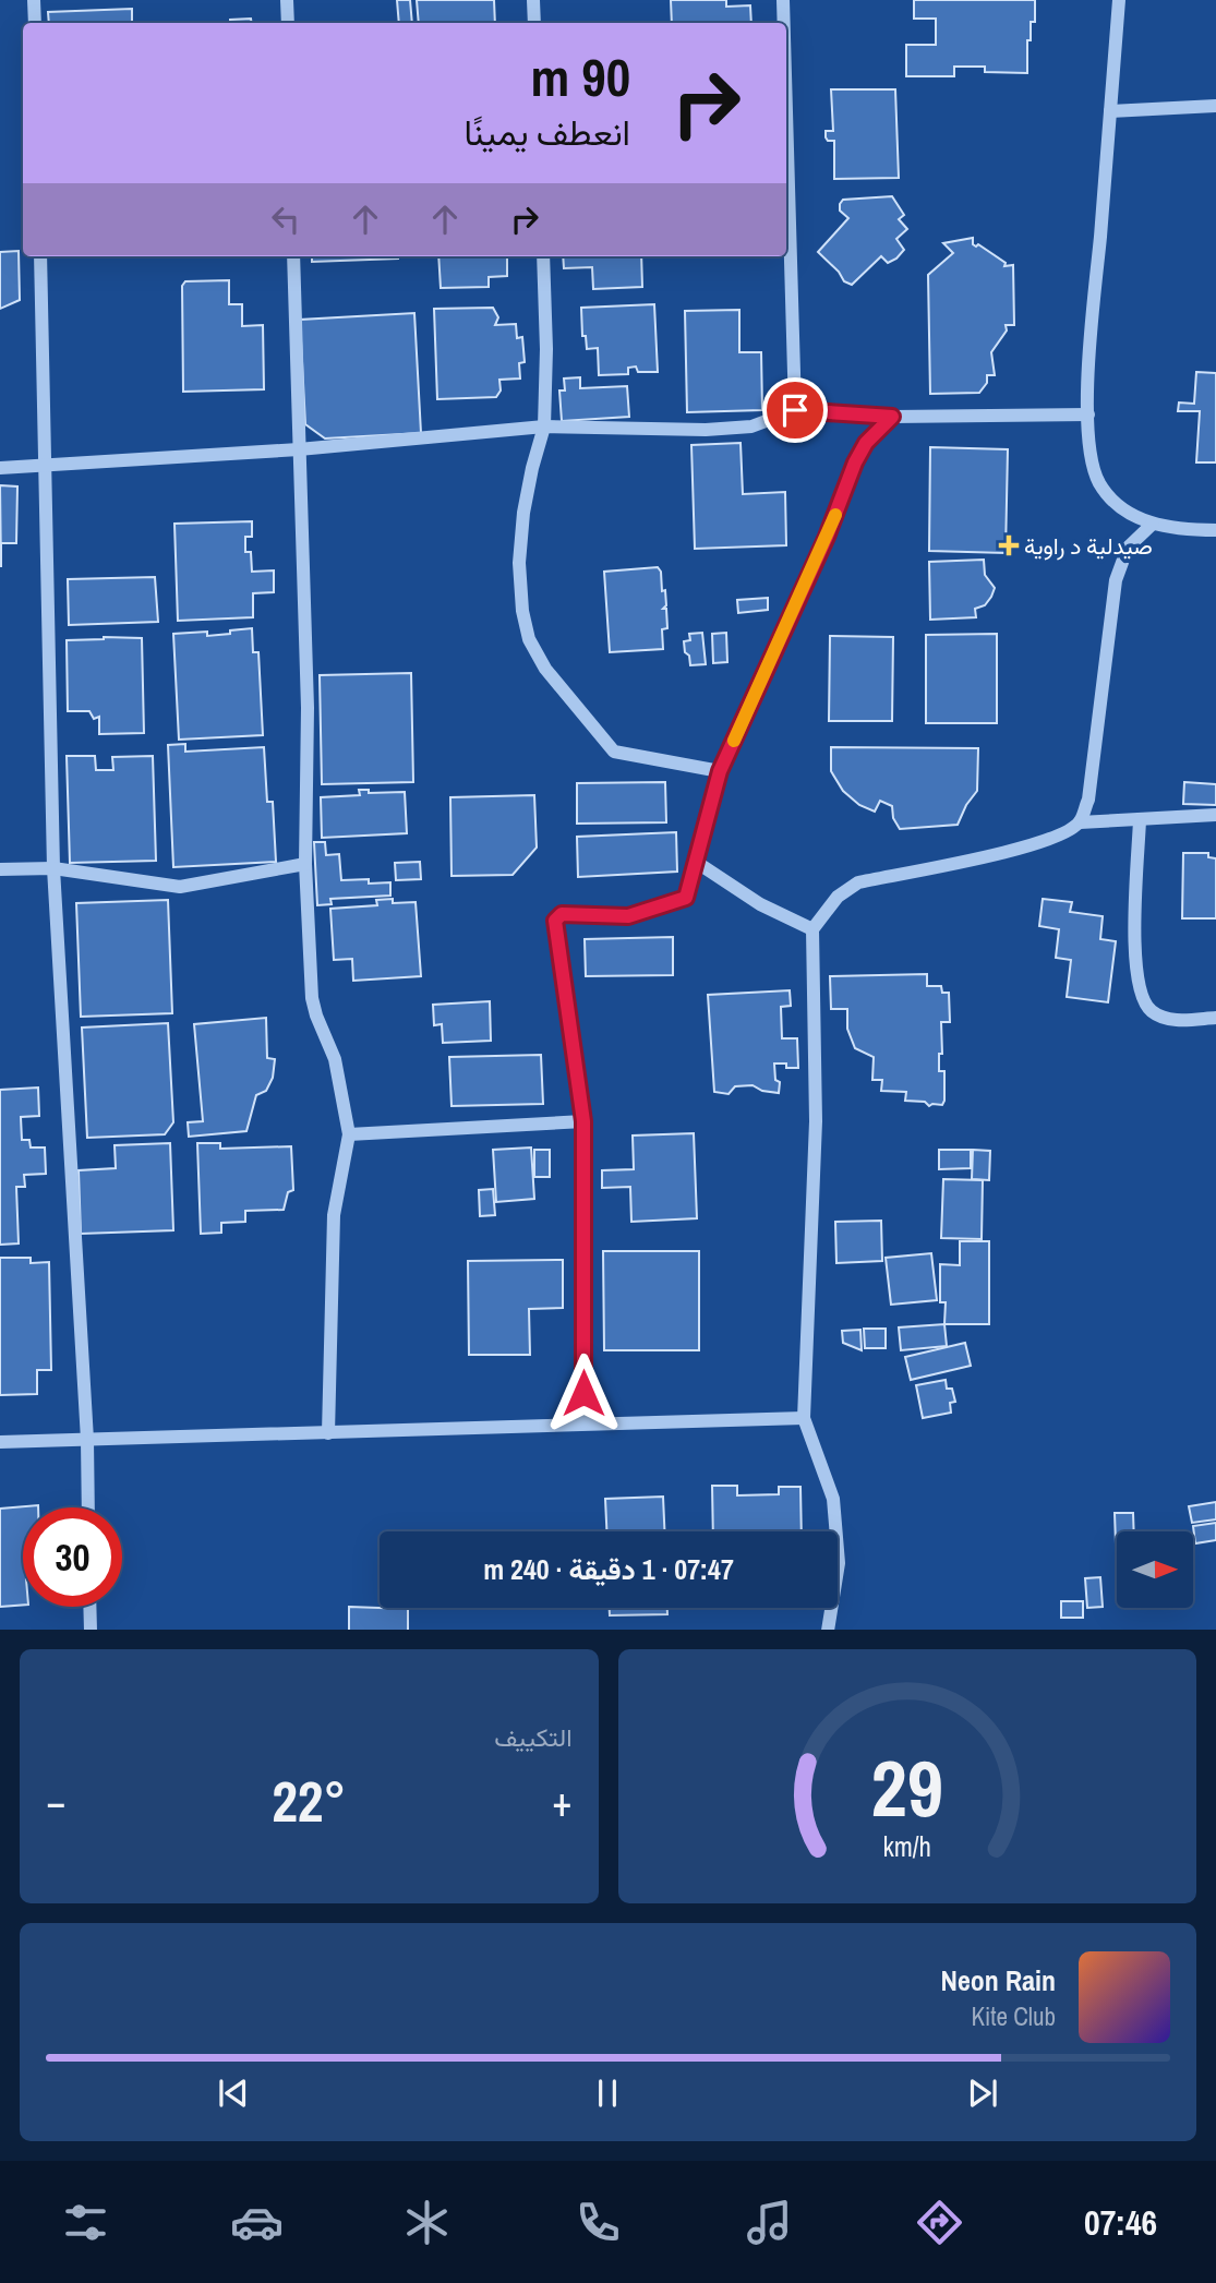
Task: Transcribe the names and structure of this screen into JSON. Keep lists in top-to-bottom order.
{
  "places": {
    "health": ["صيدلية د راوية"]
  },
  "north": "right",
  "page": {
    "turn": ["90 m", "انعطف يمينًا"],
    "limit": "30",
    "trip": "07:47 · 1 دقيقة · 240 m",
    "tile": "التكييف",
    "heat": ["−", "22°", "+"],
    "song": ["Neon Rain", "Kite Club"],
    "tabs": "07:46",
    "gauge": ["29", "km/h"]
  }
}
